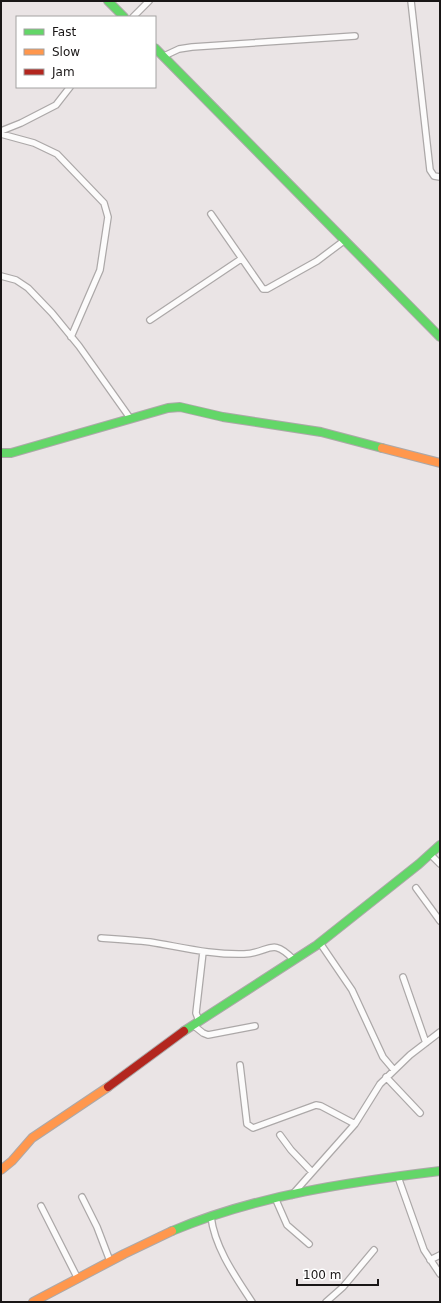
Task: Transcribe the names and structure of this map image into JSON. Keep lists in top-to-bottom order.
{
  "legend": ["Fast", "Slow", "Jam"],
  "scale_bar": "100 m"
}
